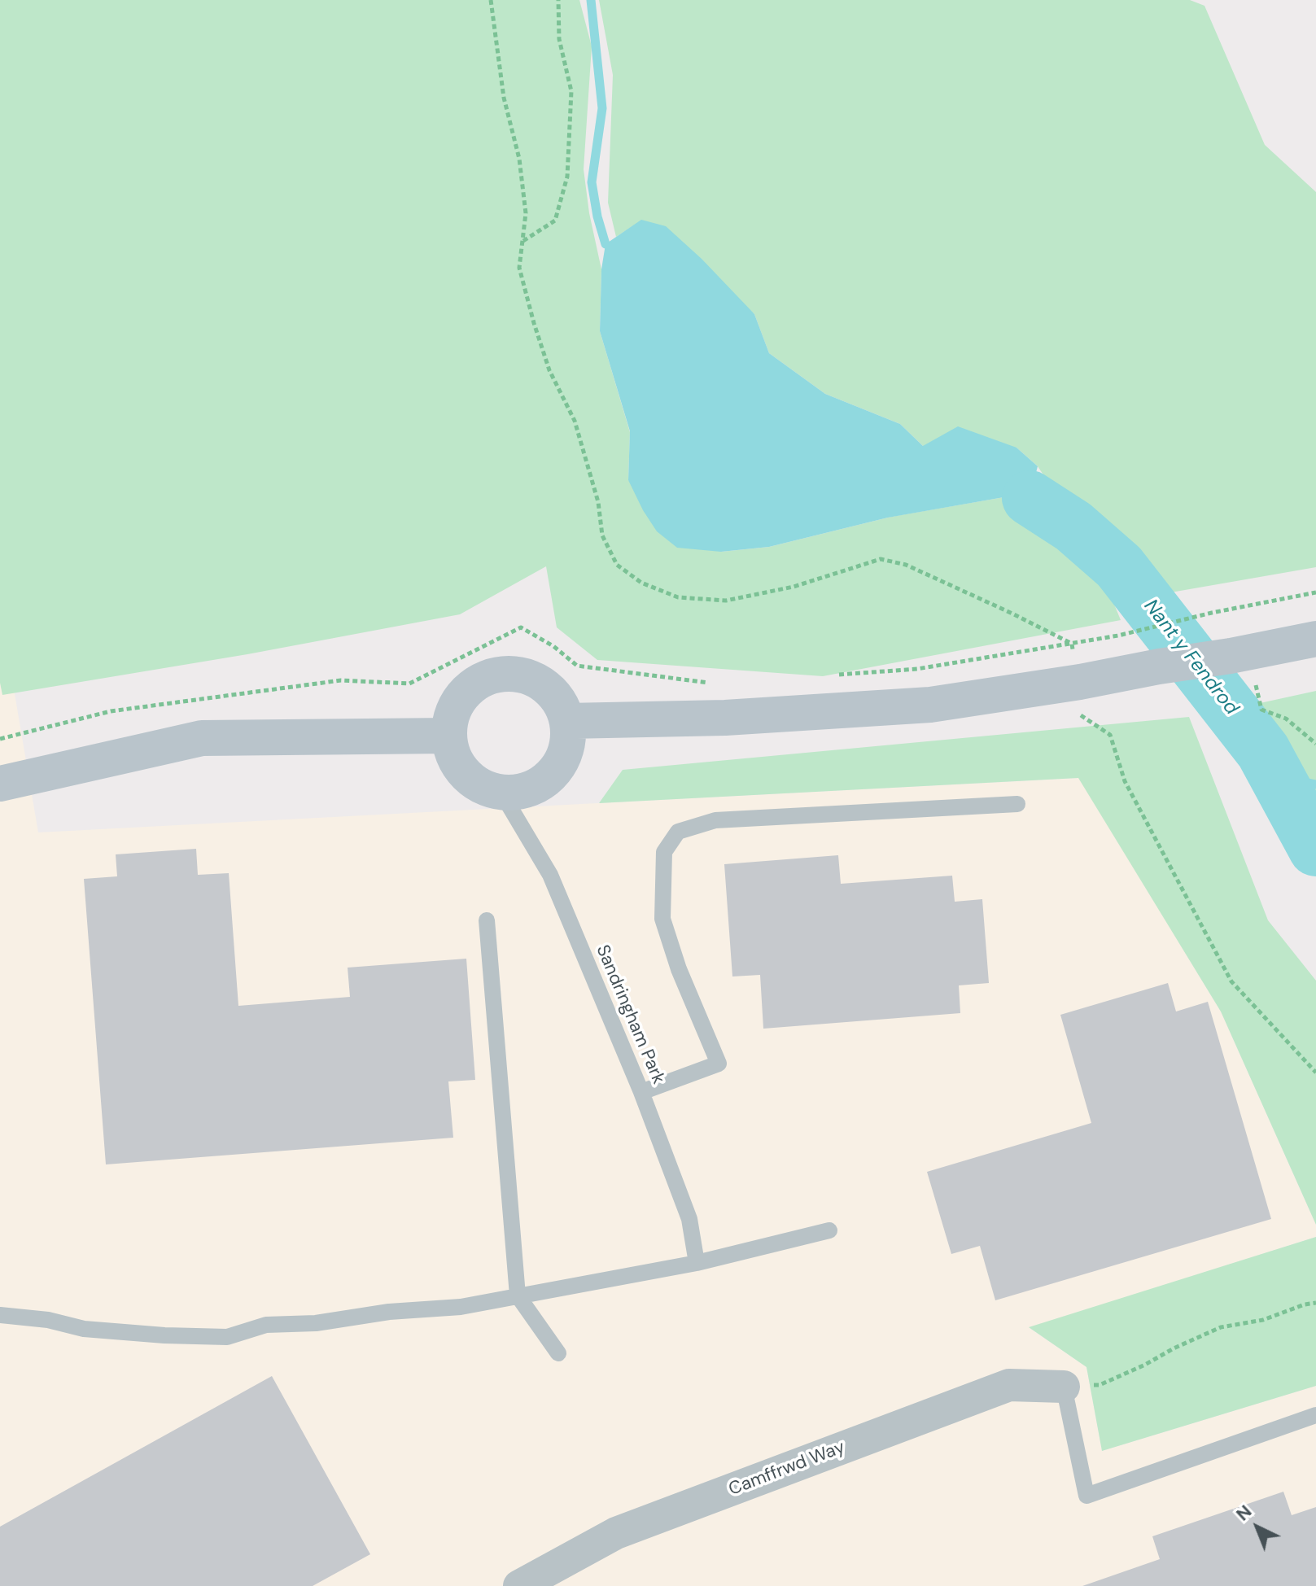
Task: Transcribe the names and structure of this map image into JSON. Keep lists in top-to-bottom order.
{
  "streets": {
    "street": ["Camffrwd Way"],
    "lane": ["Sandringham Park"]
  },
  "water": ["Nant y Fendrod"],
  "north": "top left"
}
